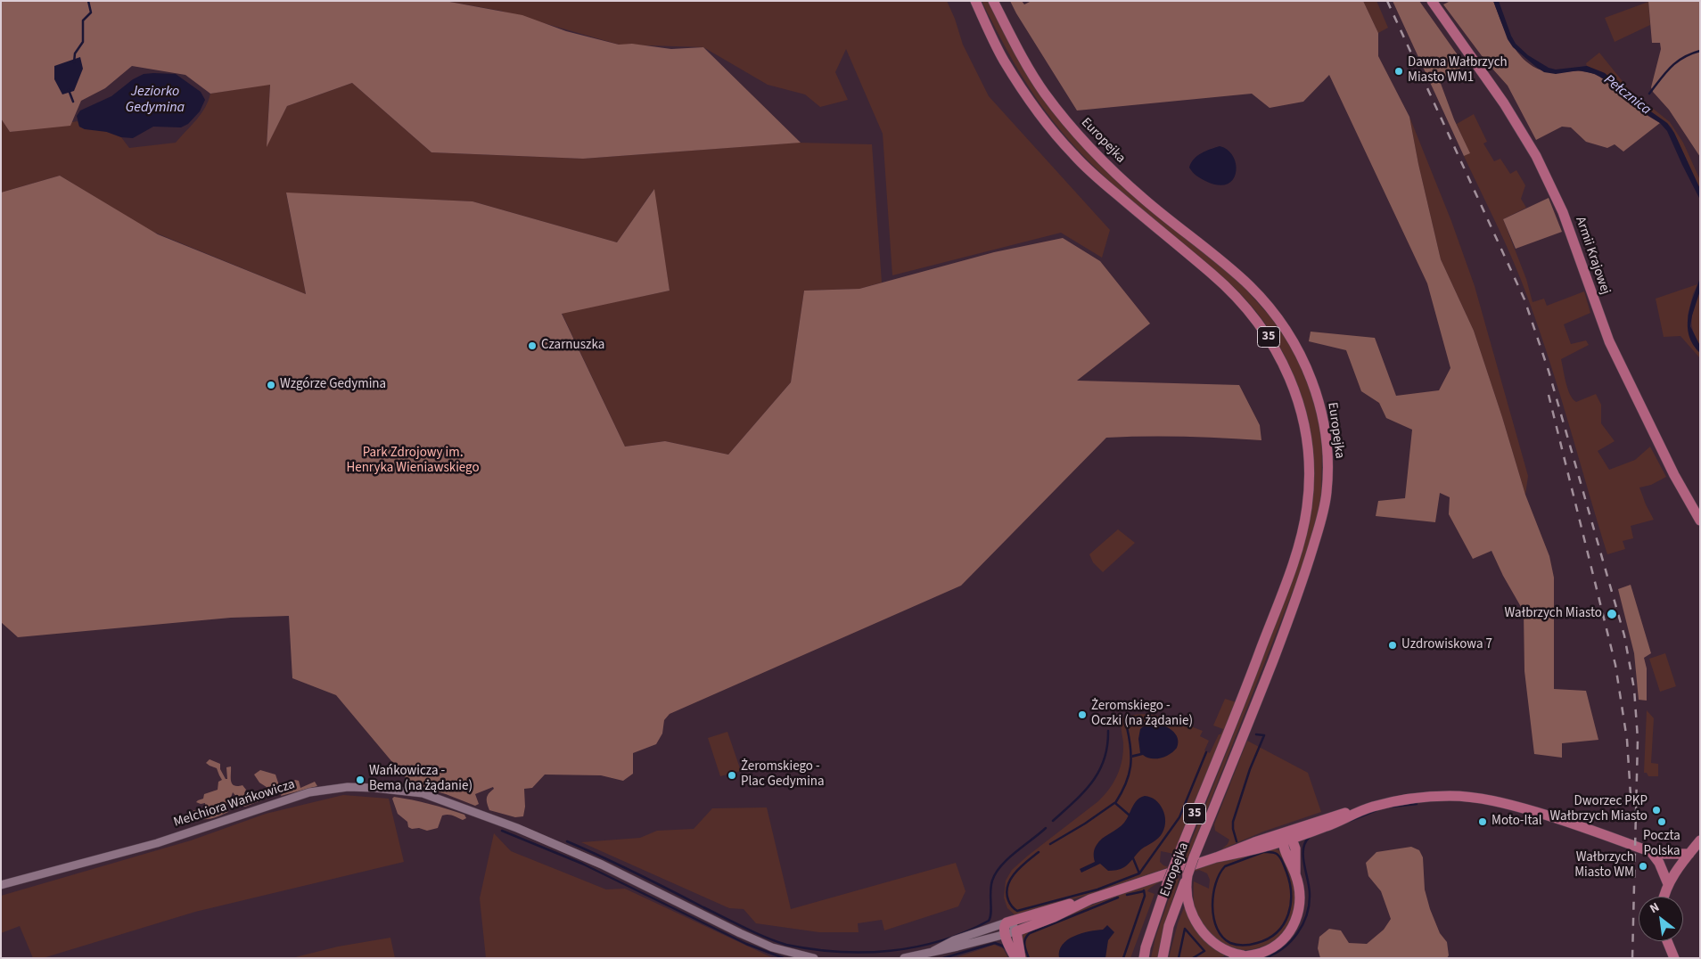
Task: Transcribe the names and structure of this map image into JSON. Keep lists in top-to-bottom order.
{
  "streets": {
    "main road": ["Europejka", "Armii Krajowej", "35"],
    "street": ["Melchiora Wańkowicza"]
  },
  "water": ["Jeziorko Gedymina", "Pełcznica"],
  "parks": ["Park Zdrojowy im. Henryka Wieniawskiego"],
  "places": [
    "Dawna Wałbrzych Miasto WM1",
    "Czarnuszka",
    "Wzgórze Gedymina",
    "Wałbrzych Miasto",
    "Uzdrowiskowa 7",
    "Żeromskiego - Oczki (na żądanie)",
    "Żeromskiego - Plac Gedymina",
    "Wańkowicza - Bema (na żądanie)",
    "Dworzec PKP Wałbrzych Miasto",
    "Moto-Ital",
    "Poczta Polska",
    "Wałbrzych Miasto WM"
  ],
  "north": "top left"
}
